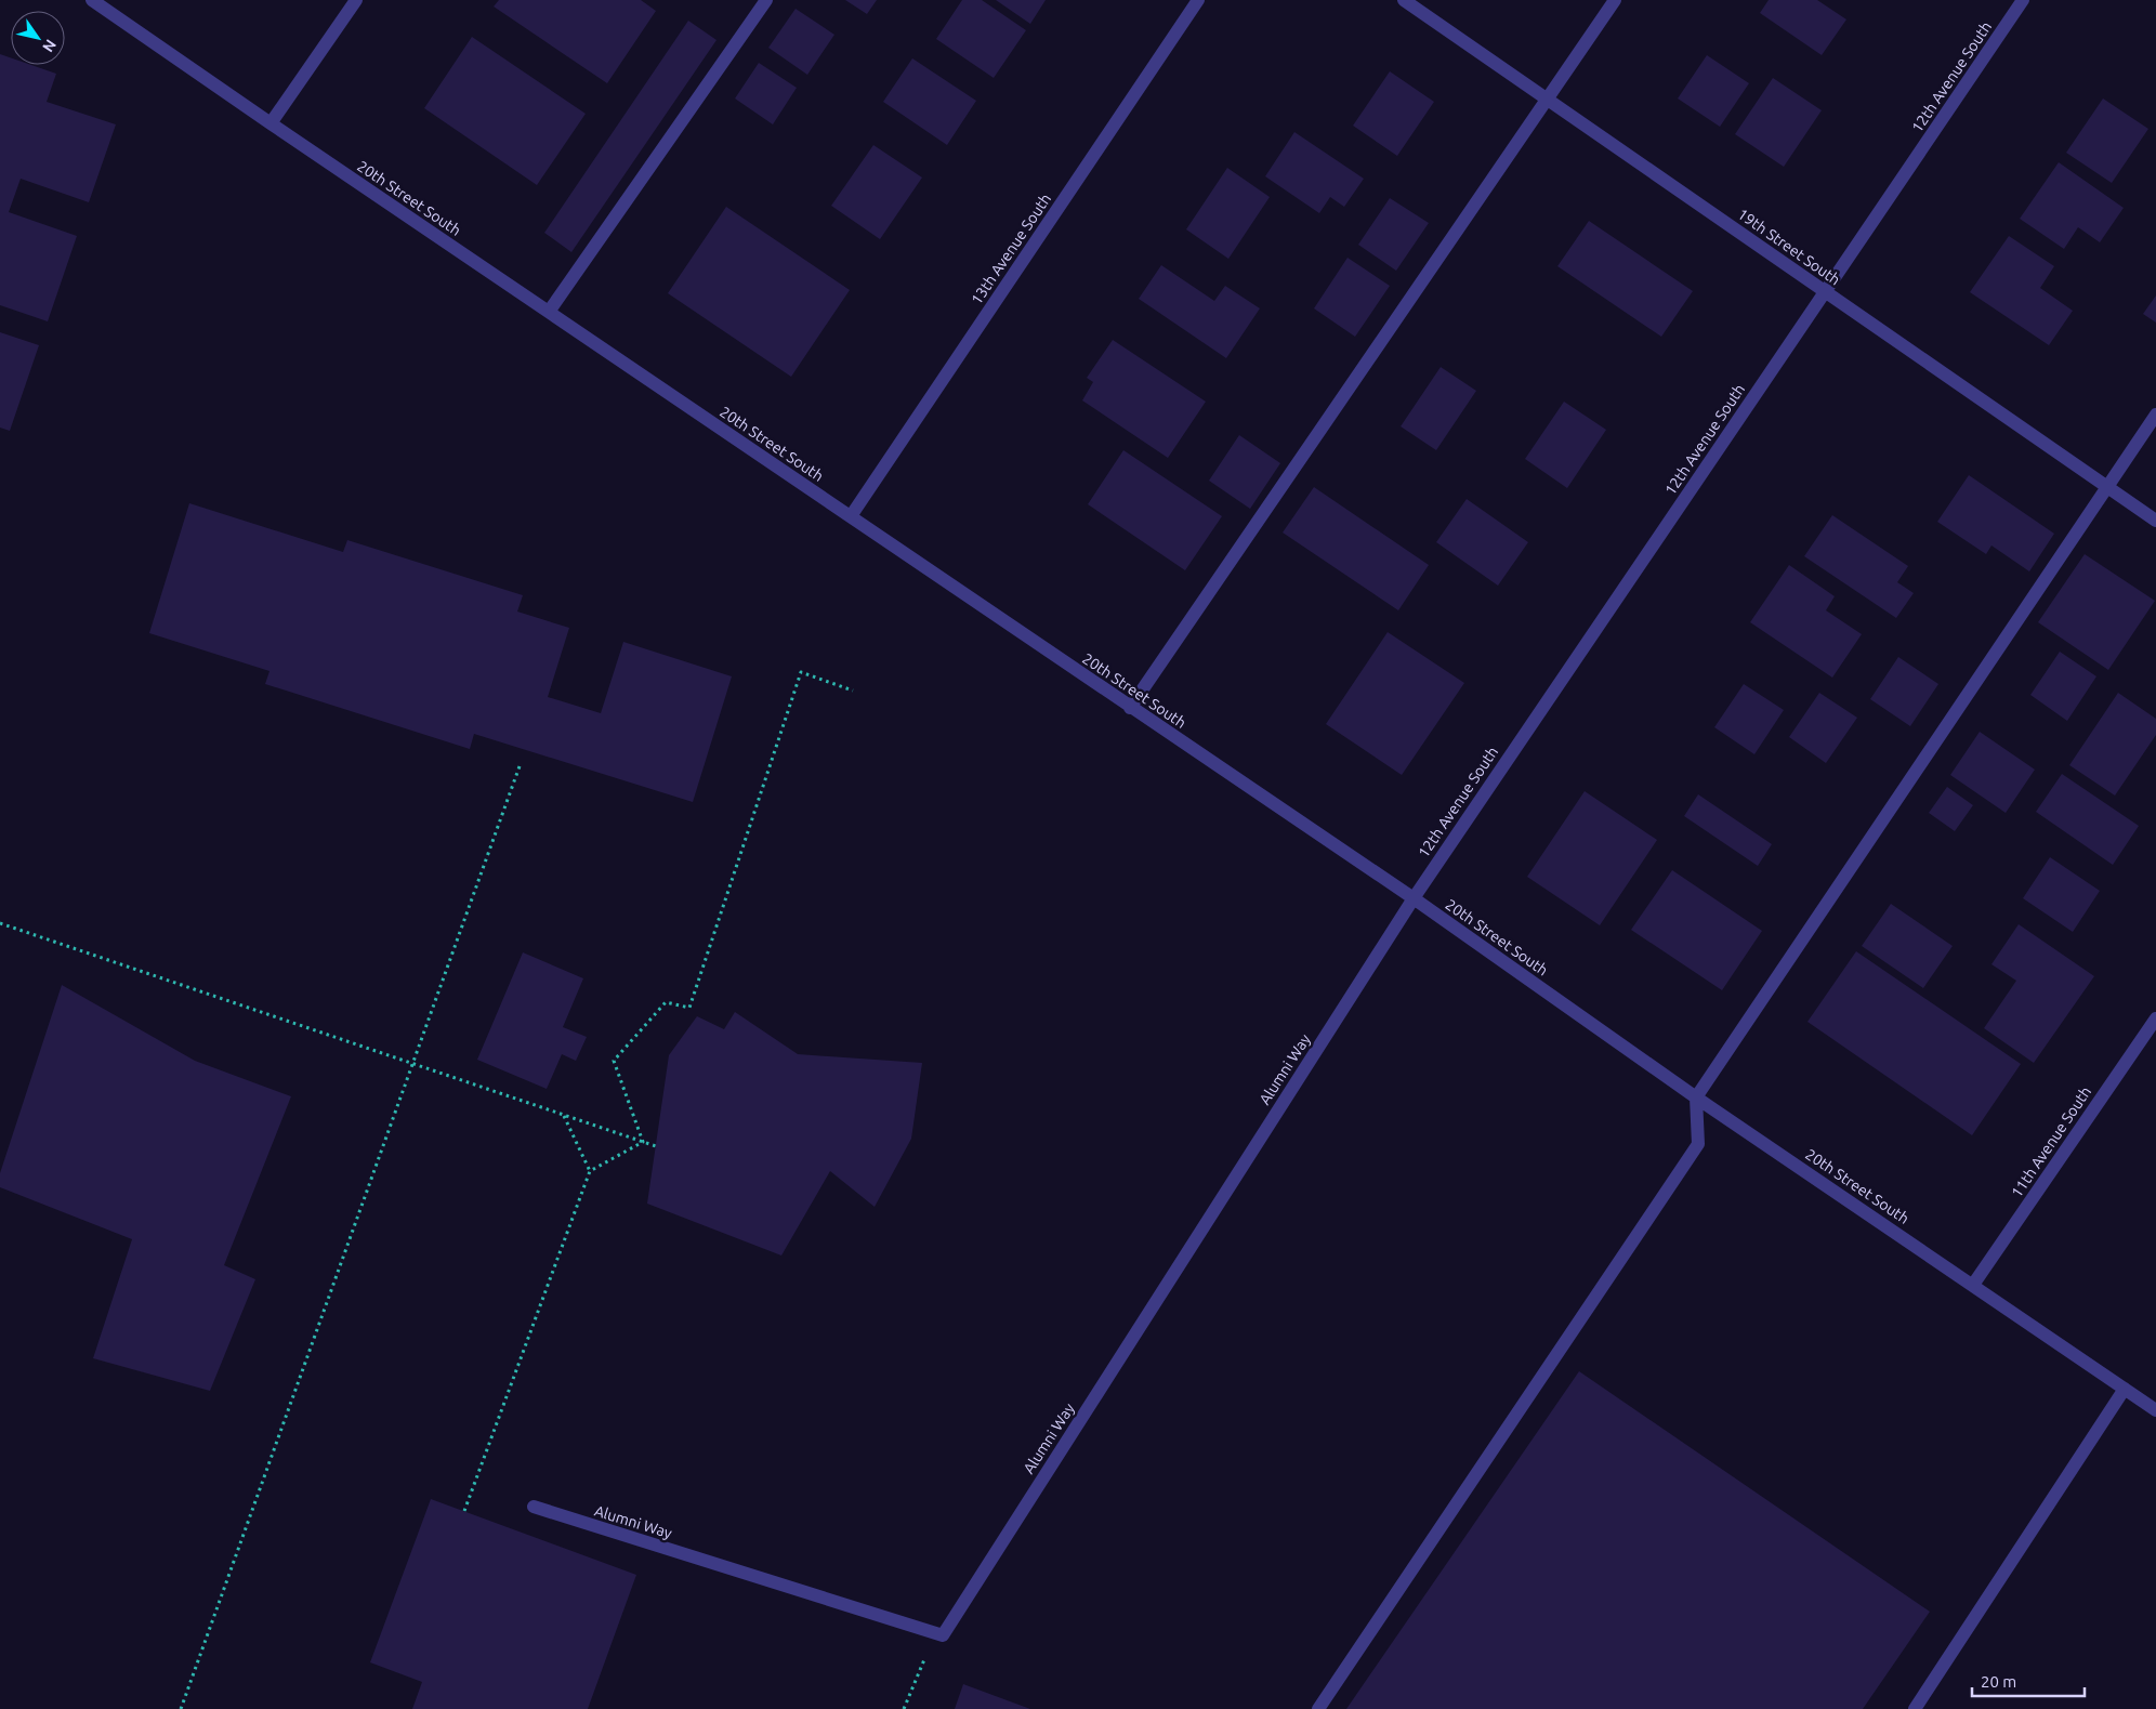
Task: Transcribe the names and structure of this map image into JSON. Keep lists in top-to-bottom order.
{
  "streets": {
    "street": [
      "12th Avenue South",
      "20th Street South",
      "19th Street South",
      "13th Avenue South",
      "Alumni Way",
      "11th Avenue South"
    ]
  },
  "crossings": [
    ["12th Avenue South", "20th Street South"],
    ["12th Avenue South", "19th Street South"],
    ["12th Avenue South", "Alumni Way"],
    ["20th Street South", "13th Avenue South"],
    ["20th Street South", "Alumni Way"],
    ["20th Street South", "11th Avenue South"]
  ],
  "scale_bar": "20 m",
  "north": "bottom right"
}
